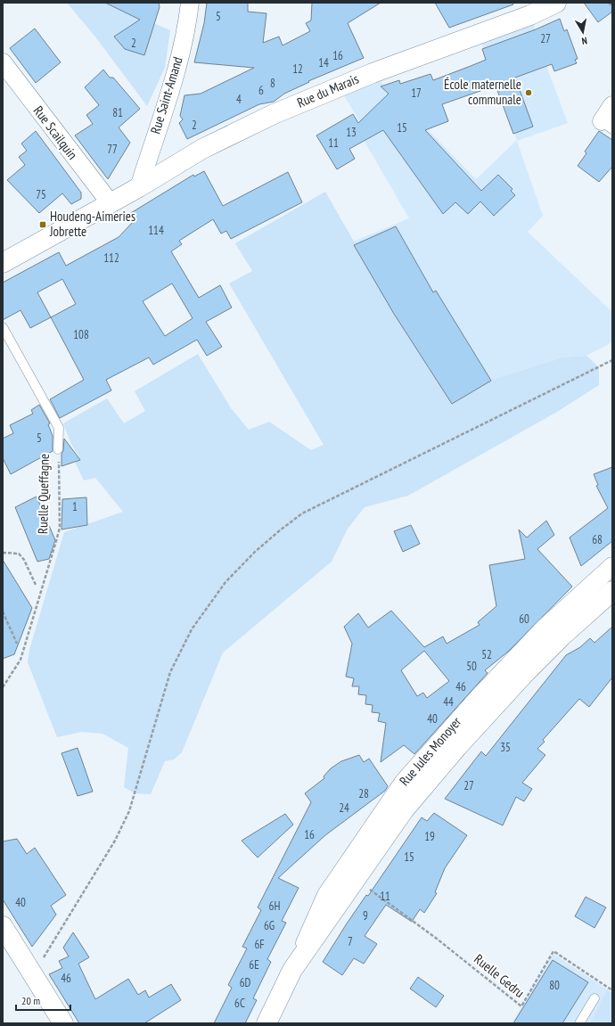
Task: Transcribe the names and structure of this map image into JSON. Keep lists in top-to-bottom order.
{
  "streets": {
    "street": [
      "Rue du Marais",
      "Rue Saint-Amand",
      "Rue Scailquin",
      "Rue Jules Monoyer"
    ],
    "lane": ["Ruelle Queffagne"],
    "path": ["Ruelle Gedru"]
  },
  "crossings": [
    ["Rue du Marais", "Rue Saint-Amand"],
    ["Rue du Marais", "Rue Scailquin"],
    ["Rue Jules Monoyer", "Ruelle Gedru"]
  ],
  "places": {
    "other": ["École maternelle communale"],
    "transit": ["Houdeng-Aimeries Jobrette"]
  },
  "house_numbers": [
    "5",
    "27",
    "2",
    "16",
    "14",
    "12",
    "8",
    "6",
    "17",
    "4",
    "81",
    "2",
    "15",
    "13",
    "11",
    "77",
    "75",
    "114",
    "112",
    "108",
    "5",
    "1",
    "68",
    "60",
    "52",
    "50",
    "46",
    "44",
    "40",
    "35",
    "27",
    "28",
    "24",
    "16",
    "19",
    "15",
    "11",
    "40",
    "6H",
    "9",
    "6G",
    "7",
    "6F",
    "6E",
    "46",
    "6D",
    "80",
    "6C"
  ],
  "scale_bar": "20 m",
  "north": "bottom"
}
